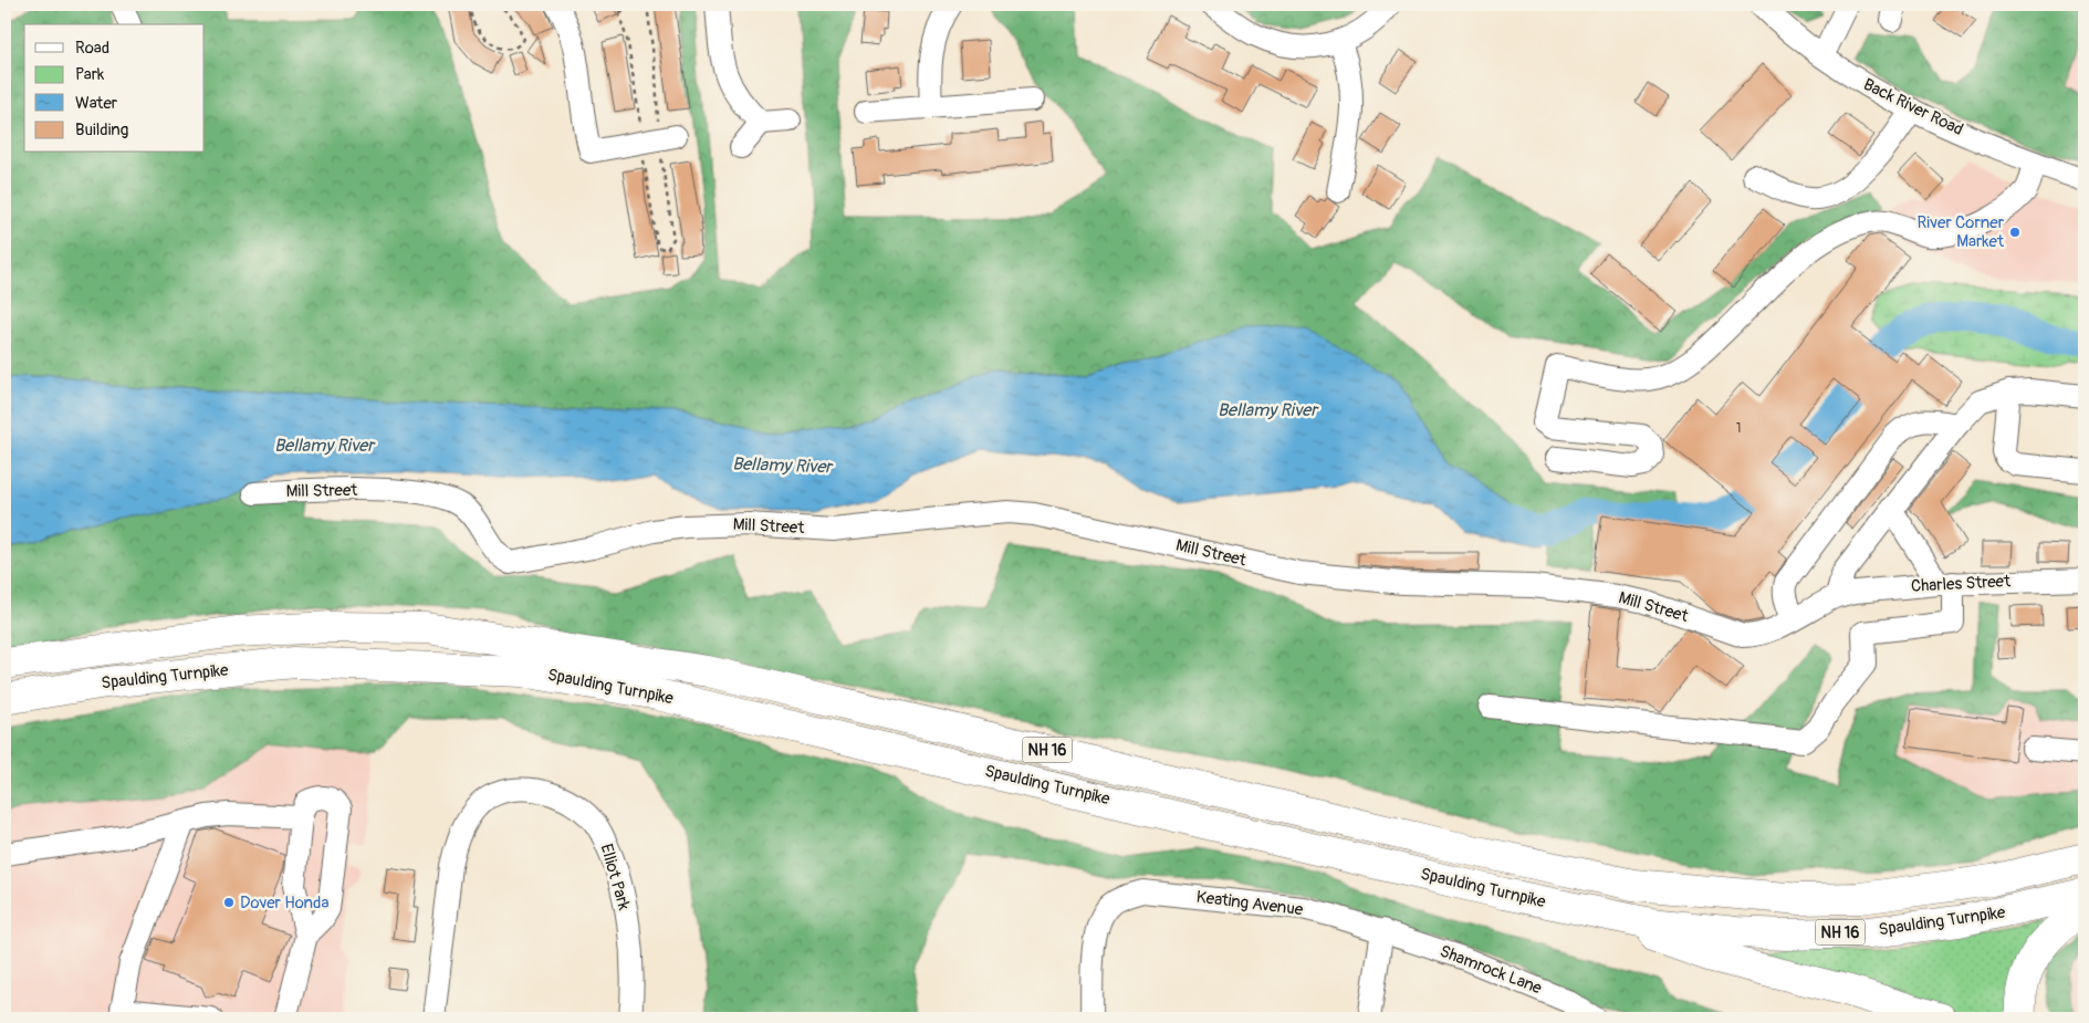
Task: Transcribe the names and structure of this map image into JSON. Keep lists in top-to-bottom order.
{
  "streets": {
    "highway": ["Spaulding Turnpike", "NH 16"],
    "street": [
      "Back River Road",
      "Mill Street",
      "Charles Street",
      "Elliot Park",
      "Keating Avenue",
      "Shamrock Lane"
    ]
  },
  "crossings": [
    ["Mill Street", "Charles Street"],
    ["Keating Avenue", "Shamrock Lane"]
  ],
  "water": ["Bellamy River"],
  "places": ["River Corner Market", "Dover Honda"],
  "house_numbers": ["1"],
  "legend": [
    "Road",
    "Park",
    "Water",
    "Building"
  ]
}
